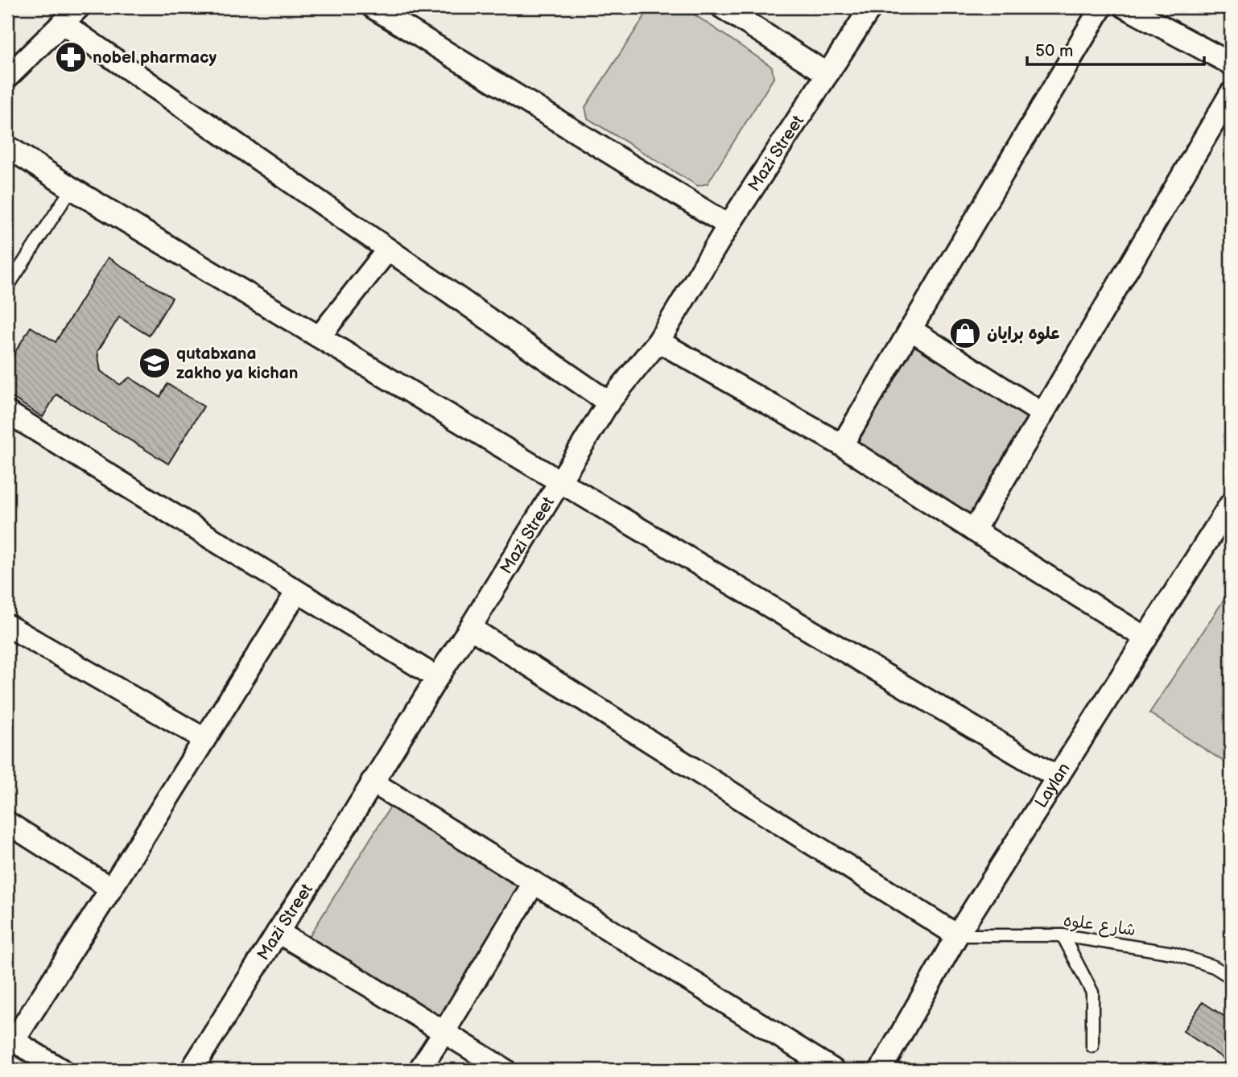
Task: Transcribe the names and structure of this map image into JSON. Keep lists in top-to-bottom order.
{
  "streets": {
    "street": ["Mazi Street", "Laylan"],
    "lane": ["شارع علوه"]
  },
  "crossings": [
    ["Laylan", "شارع علوه"]
  ],
  "places": {
    "pharmacy": ["nobel pharmacy"],
    "shop": ["علوه برايان"],
    "school or university": ["qutabxana zakho ya kichan"]
  },
  "scale_bar": "50 m"
}
